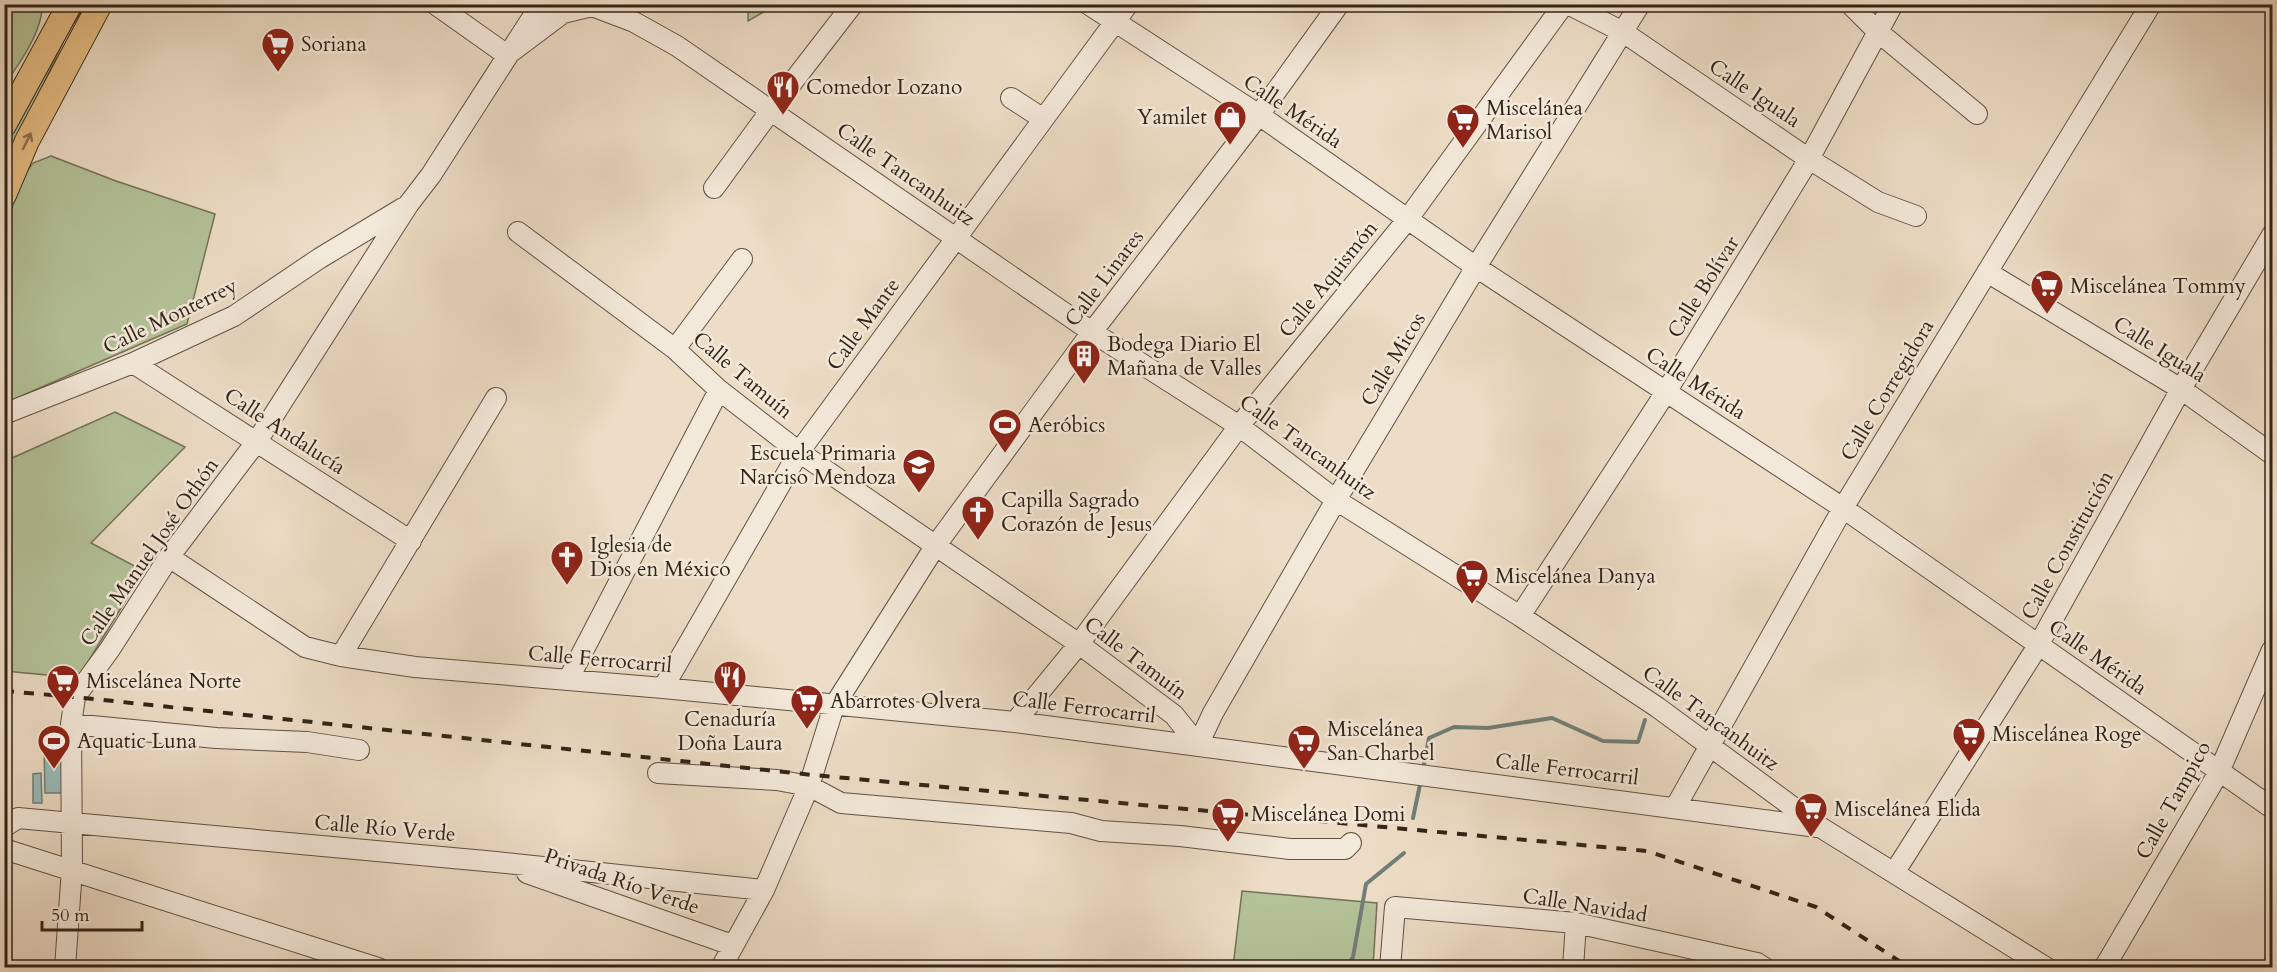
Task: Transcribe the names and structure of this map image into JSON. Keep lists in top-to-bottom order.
{
  "streets": {
    "street": [
      "Calle Iguala",
      "Calle Mérida",
      "Calle Tancanhuitz",
      "Calle Linares",
      "Calle Aquismón",
      "Calle Bolívar",
      "Calle Monterrey",
      "Calle Mante",
      "Calle Micos",
      "Calle Tamuín",
      "Calle Corregidora",
      "Calle Andalucía",
      "Calle Constitución",
      "Calle Manuel José Othón",
      "Calle Ferrocarril",
      "Calle Tampico",
      "Calle Río Verde",
      "Privada Río Verde",
      "Calle Navidad"
    ]
  },
  "crossings": [
    ["Calle Iguala", "Calle Bolívar"],
    ["Calle Iguala", "Calle Micos"],
    ["Calle Iguala", "Calle Corregidora"],
    ["Calle Iguala", "Calle Constitución"],
    ["Calle Mérida", "Calle Linares"],
    ["Calle Mérida", "Calle Aquismón"],
    ["Calle Mérida", "Calle Bolívar"],
    ["Calle Mérida", "Calle Mante"],
    ["Calle Mérida", "Calle Micos"],
    ["Calle Mérida", "Calle Corregidora"],
    ["Calle Mérida", "Calle Constitución"],
    ["Calle Mérida", "Calle Tampico"],
    ["Calle Tancanhuitz", "Calle Linares"],
    ["Calle Tancanhuitz", "Calle Aquismón"],
    ["Calle Tancanhuitz", "Calle Bolívar"],
    ["Calle Tancanhuitz", "Calle Mante"],
    ["Calle Tancanhuitz", "Calle Micos"],
    ["Calle Tancanhuitz", "Calle Corregidora"],
    ["Calle Tancanhuitz", "Calle Constitución"],
    ["Calle Tancanhuitz", "Calle Manuel José Othón"],
    ["Calle Tancanhuitz", "Calle Ferrocarril"],
    ["Calle Linares", "Calle Tamuín"],
    ["Calle Linares", "Calle Ferrocarril"],
    ["Calle Linares", "Calle Río Verde"],
    ["Calle Linares", "Privada Río Verde"],
    ["Calle Aquismón", "Calle Tamuín"],
    ["Calle Aquismón", "Calle Ferrocarril"],
    ["Calle Monterrey", "Calle Andalucía"],
    ["Calle Monterrey", "Calle Manuel José Othón"],
    ["Calle Mante", "Calle Tamuín"],
    ["Calle Mante", "Calle Ferrocarril"],
    ["Calle Micos", "Calle Tamuín"],
    ["Calle Micos", "Calle Ferrocarril"],
    ["Calle Tamuín", "Calle Ferrocarril"],
    ["Calle Corregidora", "Calle Ferrocarril"],
    ["Calle Andalucía", "Calle Manuel José Othón"],
    ["Calle Manuel José Othón", "Calle Ferrocarril"],
    ["Calle Manuel José Othón", "Calle Río Verde"],
    ["Calle Río Verde", "Privada Río Verde"]
  ],
  "places": {
    "supermarket": [
      "Soriana",
      "Miscelánea Marisol",
      "Miscelánea Tommy",
      "Miscelánea Danya",
      "Miscelánea Norte",
      "Abarrotes Olvera",
      "Miscelánea Roge",
      "Miscelánea San Charbel",
      "Miscelánea Elida",
      "Miscelánea Domi"
    ],
    "restaurant": ["Comedor Lozano", "Cenaduría Doña Laura"],
    "shop": ["Yamilet"],
    "building": ["Bodega Diario El Mañana de Valles"],
    "sports": ["Aeróbics", "Aquatic Luna"],
    "school or university": ["Escuela Primaria Narciso Mendoza"],
    "church": ["Capilla Sagrado Corazón de Jesus", "Iglesia de Dios en México"]
  },
  "scale_bar": "50 m"
}
